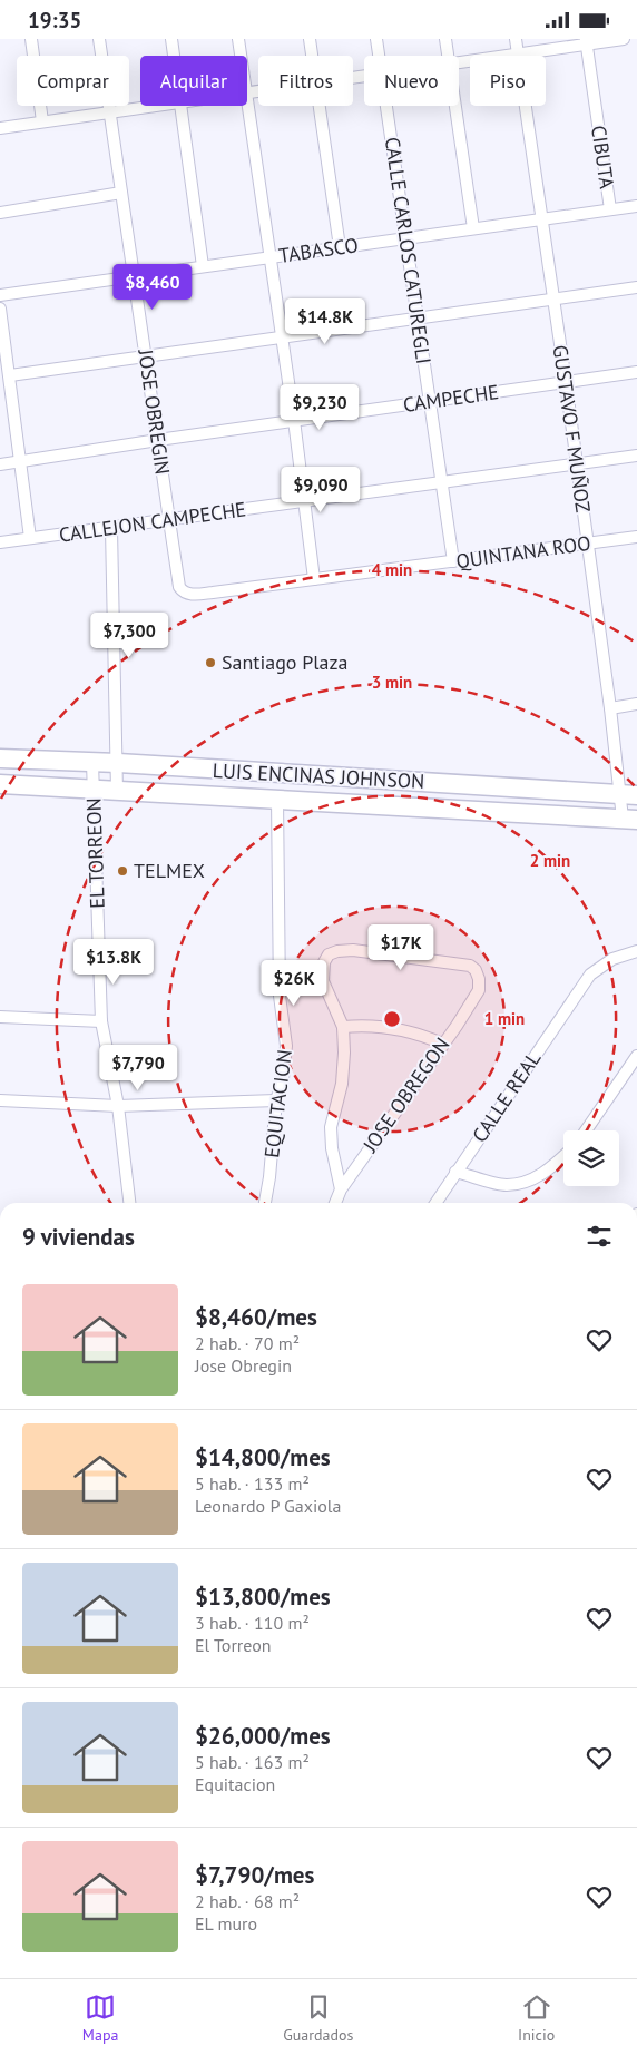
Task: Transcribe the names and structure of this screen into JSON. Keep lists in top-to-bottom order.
{
  "streets": {
    "main road": ["LUIS ENCINAS JOHNSON"],
    "street": [
      "CIBUTA",
      "TABASCO",
      "CALLE CARLOS CATUREGLI",
      "CAMPECHE",
      "JOSE OBREGIN",
      "GUSTAVO F MUÑOZ",
      "CALLEJON CAMPECHE",
      "QUINTANA ROO",
      "EL TORREON",
      "JOSE OBREGON",
      "CALLE REAL",
      "EQUITACION"
    ]
  },
  "crossings": [
    ["CIBUTA", "TABASCO"],
    ["TABASCO", "CALLE CARLOS CATUREGLI"],
    ["TABASCO", "JOSE OBREGIN"],
    ["TABASCO", "GUSTAVO F MUÑOZ"],
    ["CALLE CARLOS CATUREGLI", "CAMPECHE"],
    ["CALLE CARLOS CATUREGLI", "CALLEJON CAMPECHE"],
    ["CALLE CARLOS CATUREGLI", "QUINTANA ROO"],
    ["CAMPECHE", "JOSE OBREGIN"],
    ["CAMPECHE", "GUSTAVO F MUÑOZ"],
    ["JOSE OBREGIN", "CALLEJON CAMPECHE"],
    ["JOSE OBREGIN", "QUINTANA ROO"],
    ["GUSTAVO F MUÑOZ", "CALLEJON CAMPECHE"],
    ["GUSTAVO F MUÑOZ", "QUINTANA ROO"],
    ["GUSTAVO F MUÑOZ", "LUIS ENCINAS JOHNSON"],
    ["LUIS ENCINAS JOHNSON", "EL TORREON"],
    ["LUIS ENCINAS JOHNSON", "EQUITACION"]
  ],
  "places": ["Santiago Plaza", "TELMEX"],
  "page": {
    "status": "19:35",
    "chip": [
      "Comprar",
      "Alquilar",
      "Filtros",
      "Nuevo",
      "Piso"
    ],
    "price": [
      "$8,460",
      "$14.8K",
      "$9,230",
      "$9,090",
      "$7,300",
      "$17K",
      "$13.8K",
      "$26K",
      "$7,790"
    ],
    "heading": "9 viviendas",
    "list": [
      {
        "name": "$8,460/mes",
        "note": "2 hab. · 70 m² · Jose Obregin"
      },
      {
        "name": "$14,800/mes",
        "note": "5 hab. · 133 m² · Leonardo P Gaxiola"
      },
      {
        "name": "$13,800/mes",
        "note": "3 hab. · 110 m² · El Torreon"
      },
      {
        "name": "$26,000/mes",
        "note": "5 hab. · 163 m² · Equitacion"
      },
      {
        "name": "$7,790/mes",
        "note": "2 hab. · 68 m² · EL muro"
      }
    ],
    "tabs": ["Mapa", "Guardados", "Inicio"]
  },
  "rings": [
    "4 min",
    "3 min",
    "2 min",
    "1 min"
  ]
}
